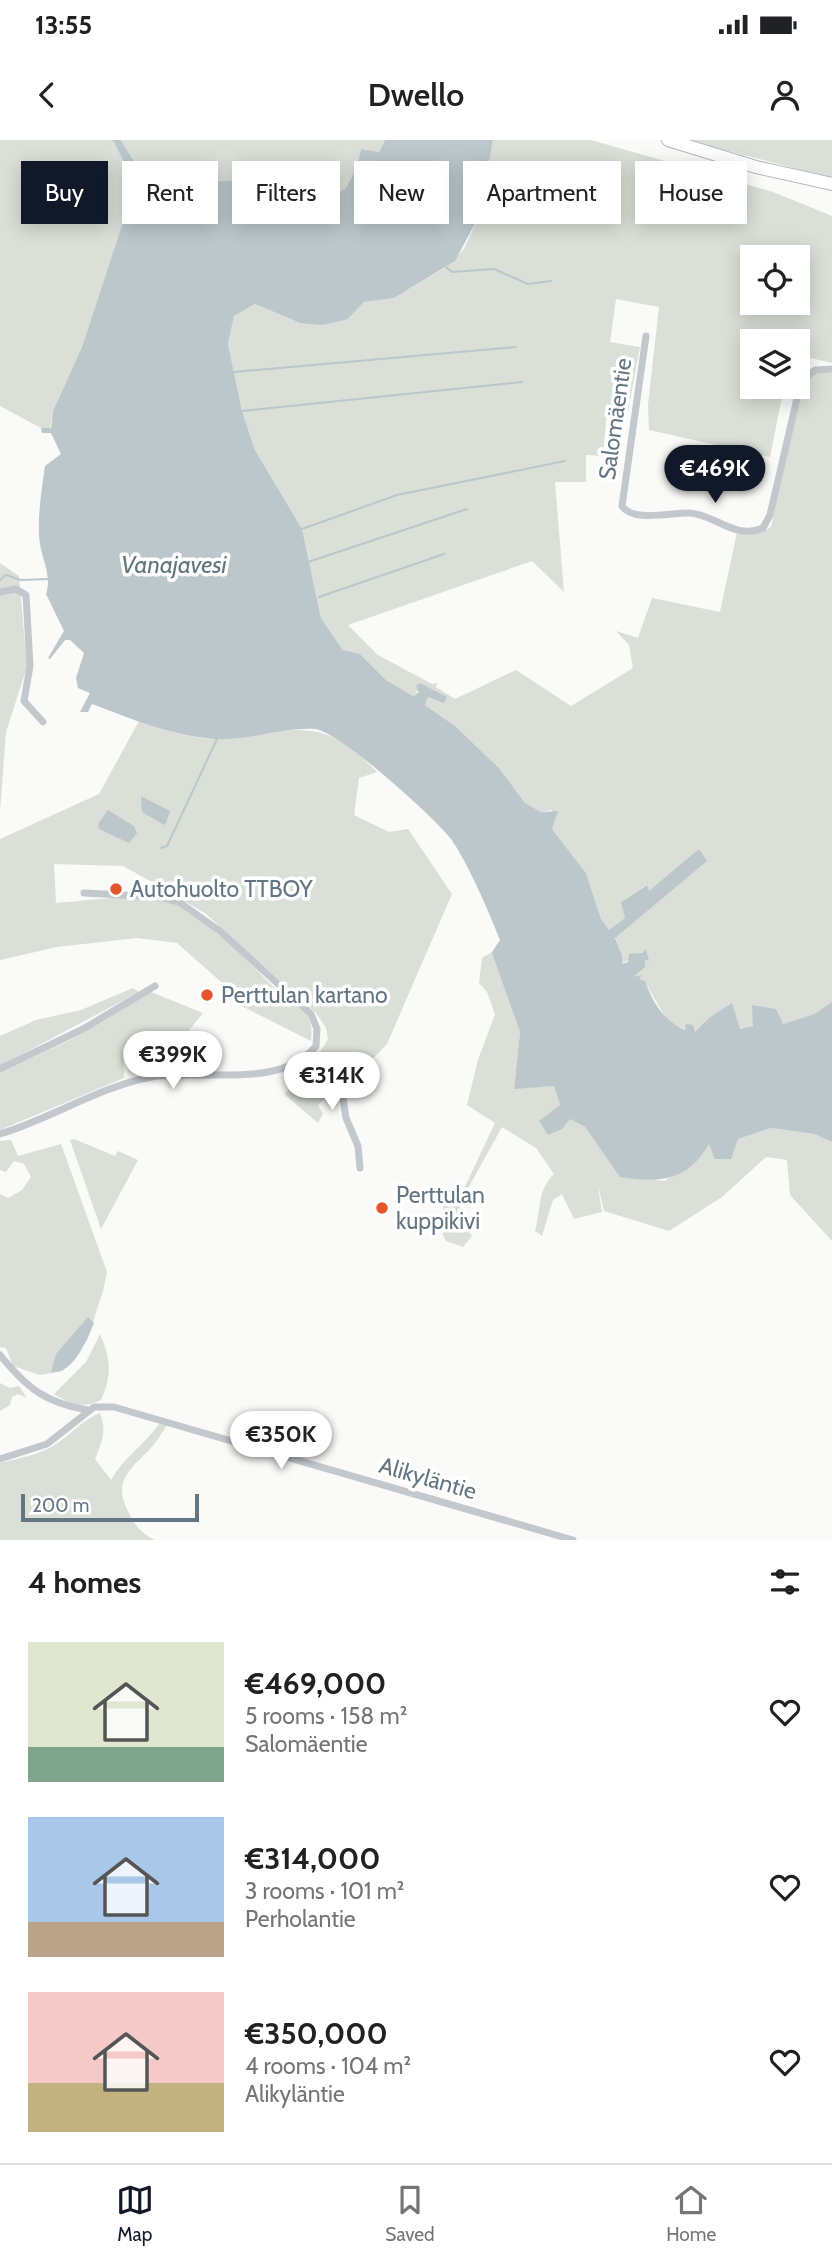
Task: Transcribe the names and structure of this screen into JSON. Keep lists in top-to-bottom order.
{
  "streets": {
    "street": ["Salomäentie", "Alikyläntie"]
  },
  "water": ["Vanajavesi"],
  "places": ["Autohuolto TTBOY", "Perttulan kartano", "Perttulan kuppikivi"],
  "scale_bar": "200 m",
  "page": {
    "status": "13:55",
    "header": "Dwello",
    "chip": [
      "Buy",
      "Rent",
      "Filters",
      "New",
      "Apartment",
      "House"
    ],
    "price": [
      "€469K",
      "€399K",
      "€314K",
      "€350K"
    ],
    "scale": "200 m",
    "heading": "4 homes",
    "list": [
      {
        "name": "€469,000",
        "note": "5 rooms · 158 m² · Salomäentie"
      },
      {
        "name": "€314,000",
        "note": "3 rooms · 101 m² · Perholantie"
      },
      {
        "name": "€350,000",
        "note": "4 rooms · 104 m² · Alikyläntie"
      }
    ],
    "tabs": ["Map", "Saved", "Home"]
  }
}
